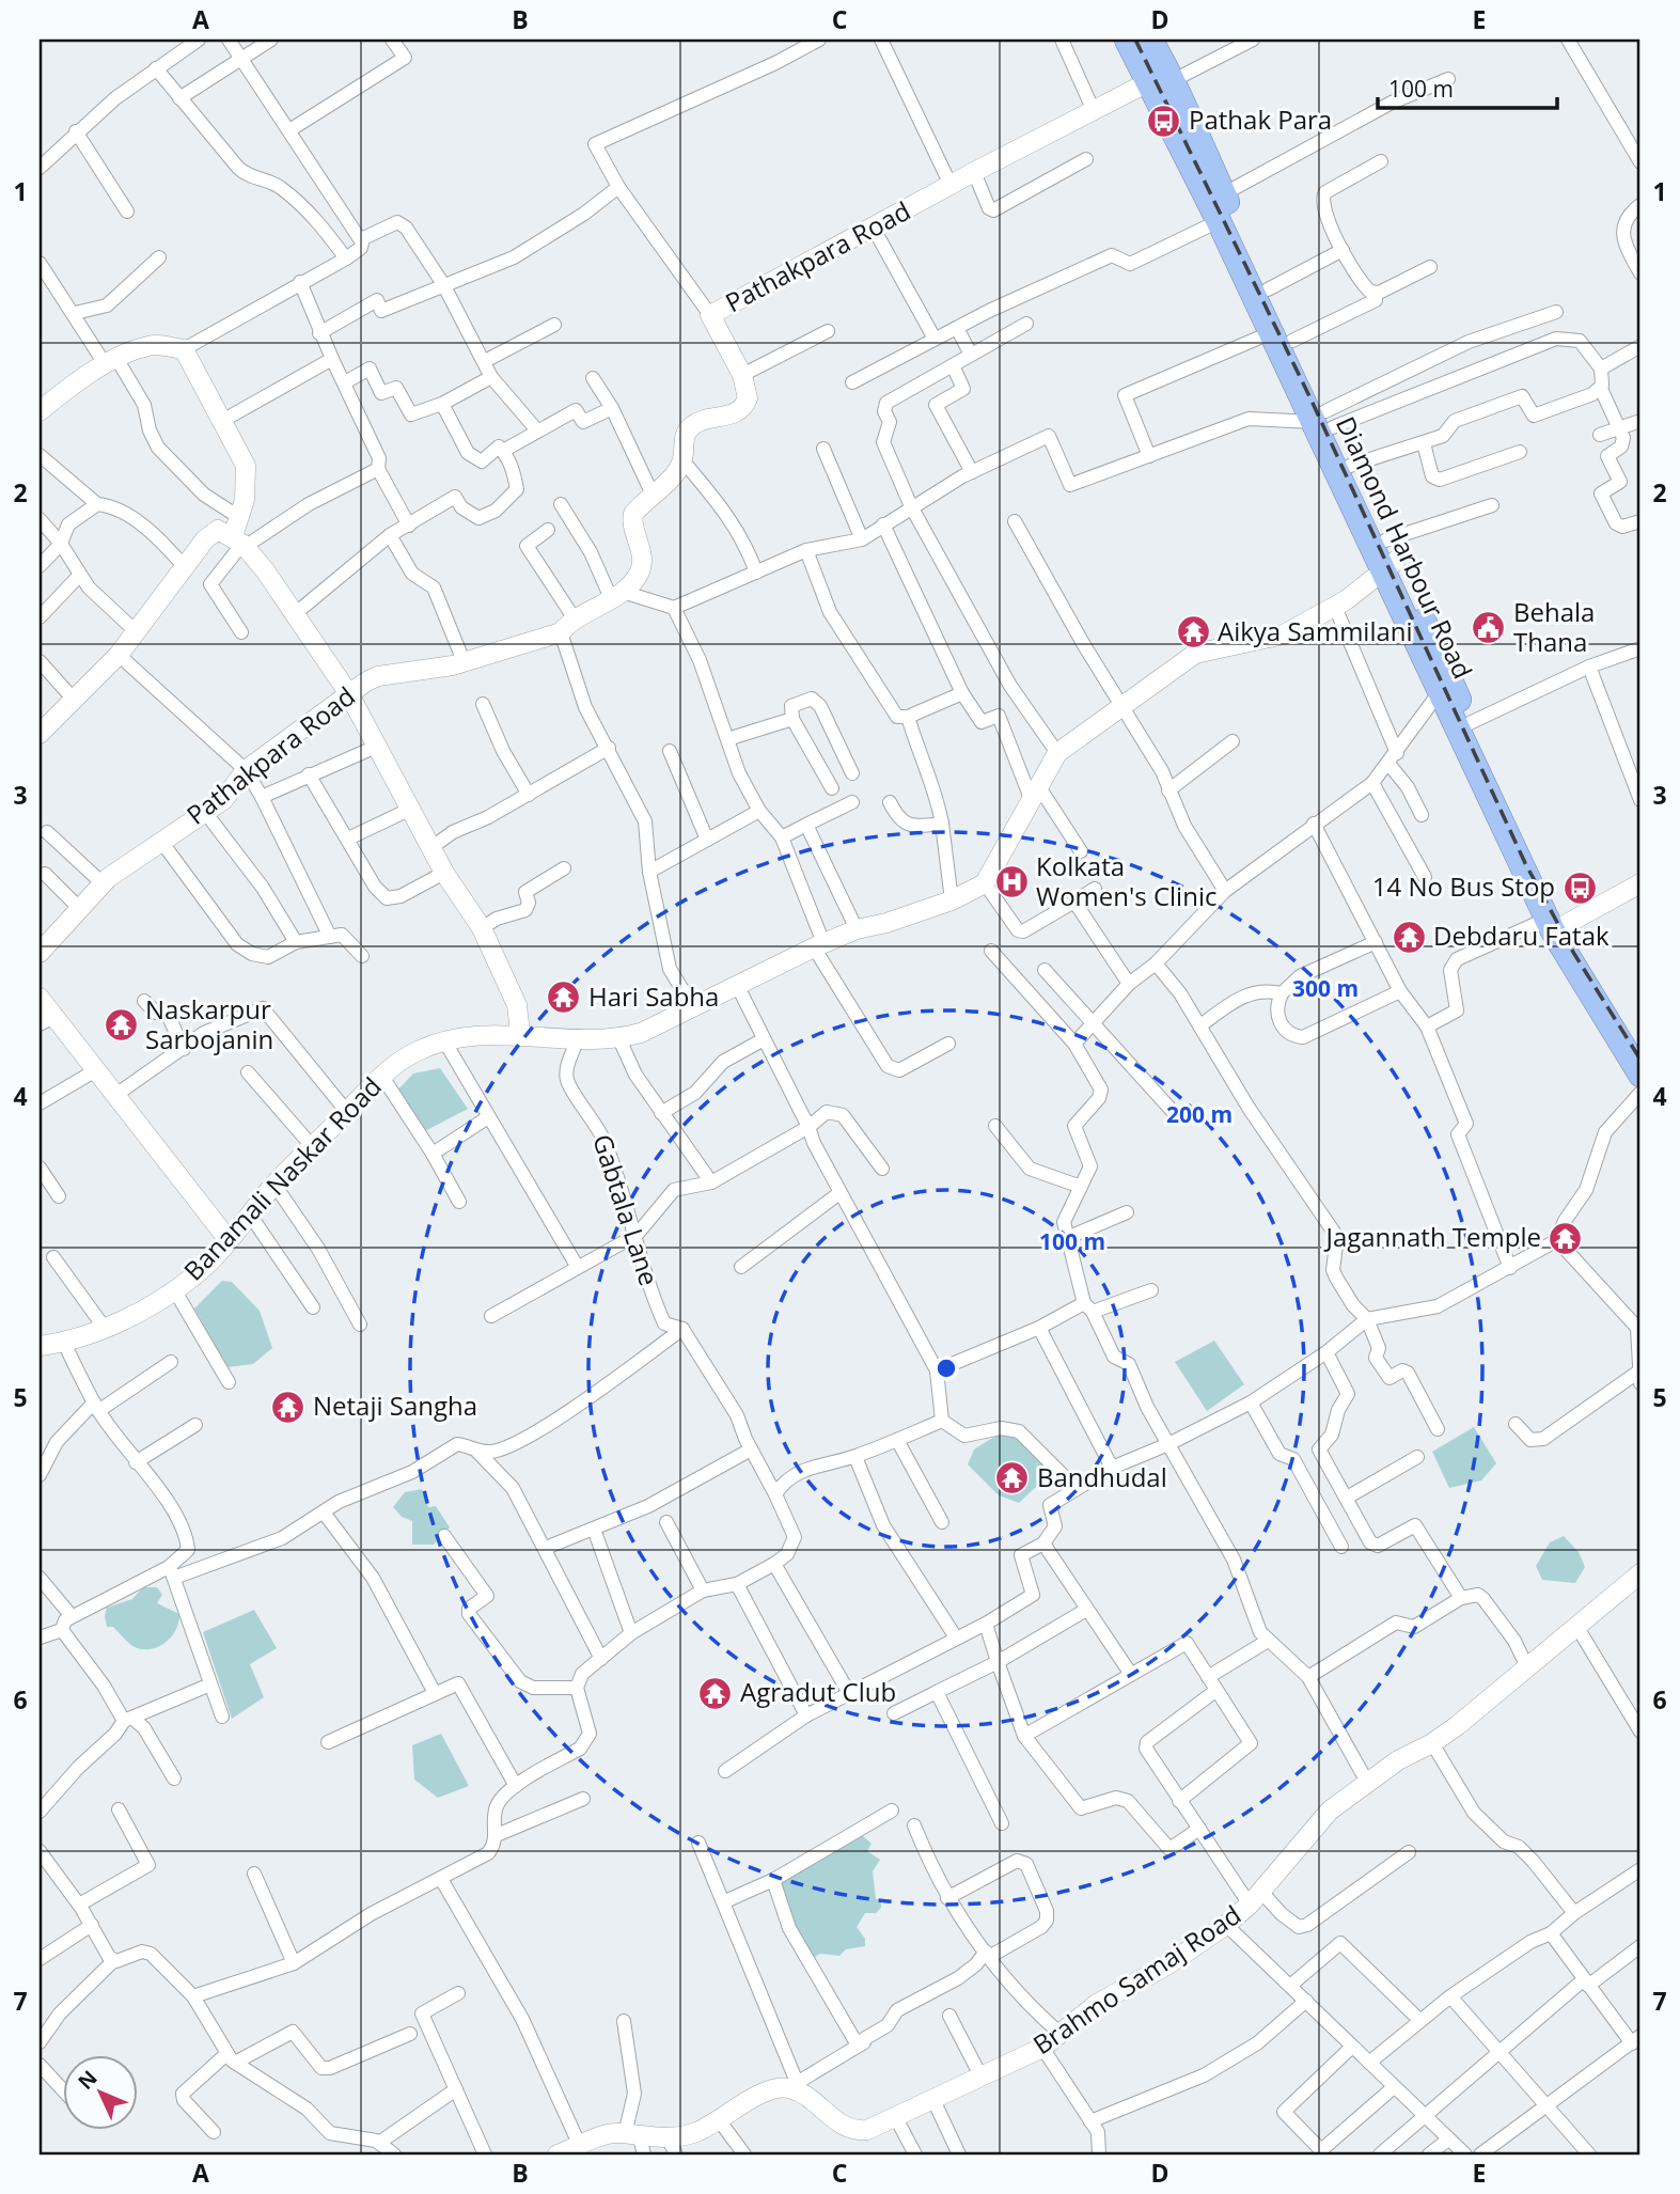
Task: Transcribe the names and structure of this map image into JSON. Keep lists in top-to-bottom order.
{
  "streets": {
    "highway": ["Diamond Harbour Road"],
    "street": [
      "Pathakpara Road",
      "Banamali Naskar Road",
      "Gabtala Lane",
      "Brahmo Samaj Road"
    ]
  },
  "crossings": [
    ["Pathakpara Road", "Diamond Harbour Road"],
    ["Banamali Naskar Road", "Gabtala Lane"]
  ],
  "places": {
    "bus stop": ["Pathak Para", "14 No Bus Stop"],
    "public building": ["Behala Thana"],
    "temple": [
      "Aikya Sammilani",
      "Debdaru Fatak",
      "Hari Sabha",
      "Naskarpur Sarbojanin",
      "Jagannath Temple",
      "Netaji Sangha",
      "Bandhudal",
      "Agradut Club"
    ],
    "hospital": ["Kolkata Women's Clinic"]
  },
  "scale_bar": "100 m",
  "north": "top left",
  "grid": {
    "columns": [
      "A",
      "B",
      "C",
      "D",
      "E"
    ],
    "rows": [
      "1",
      "2",
      "3",
      "4",
      "5",
      "6",
      "7"
    ]
  },
  "rings": ["300 m", "200 m", "100 m"]
}
